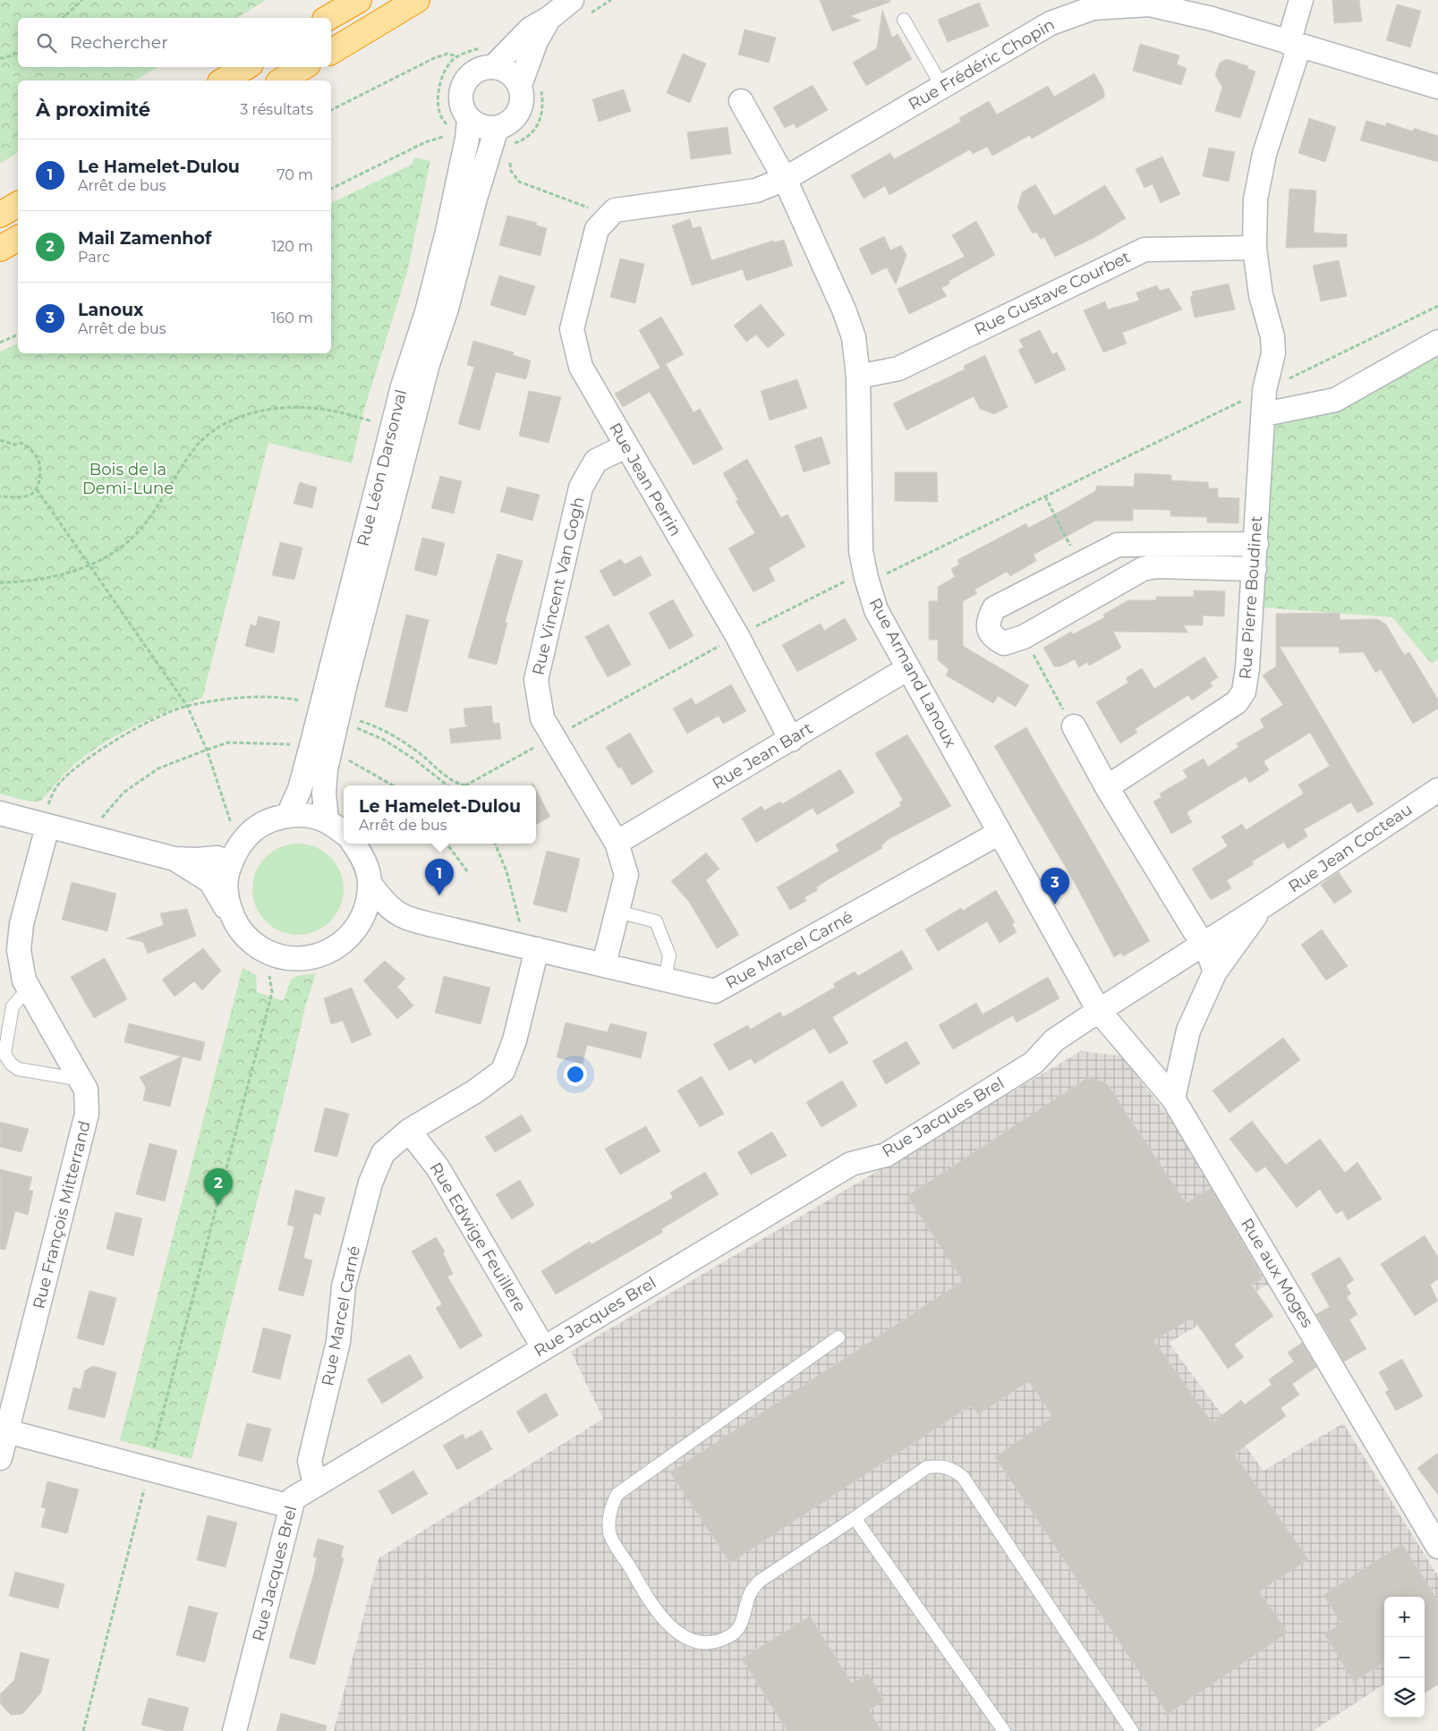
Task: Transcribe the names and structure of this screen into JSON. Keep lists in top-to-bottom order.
{
  "streets": {
    "street": [
      "Rue Frédéric Chopin",
      "Rue Gustave Courbet",
      "Rue Léon Darsonval",
      "Rue Jean Perrin",
      "Rue Vincent Van Gogh",
      "Rue Pierre Boudinet",
      "Rue Armand Lanoux",
      "Rue Jean Bart",
      "Rue Jean Cocteau",
      "Rue Marcel Carné",
      "Rue Jacques Brel",
      "Rue François Mitterrand",
      "Rue Edwige Feuillere",
      "Rue aux Moges"
    ]
  },
  "crossings": [
    ["Rue Frédéric Chopin", "Rue Jean Perrin"],
    ["Rue Frédéric Chopin", "Rue Pierre Boudinet"],
    ["Rue Frédéric Chopin", "Rue Armand Lanoux"],
    ["Rue Gustave Courbet", "Rue Pierre Boudinet"],
    ["Rue Gustave Courbet", "Rue Armand Lanoux"],
    ["Rue Jean Perrin", "Rue Vincent Van Gogh"],
    ["Rue Jean Perrin", "Rue Jean Bart"],
    ["Rue Vincent Van Gogh", "Rue Jean Bart"],
    ["Rue Vincent Van Gogh", "Rue Marcel Carné"],
    ["Rue Armand Lanoux", "Rue Jean Bart"],
    ["Rue Armand Lanoux", "Rue Jean Cocteau"],
    ["Rue Armand Lanoux", "Rue Marcel Carné"],
    ["Rue Armand Lanoux", "Rue Jacques Brel"],
    ["Rue Armand Lanoux", "Rue aux Moges"],
    ["Rue Jean Cocteau", "Rue Jacques Brel"],
    ["Rue Jean Cocteau", "Rue aux Moges"],
    ["Rue Marcel Carné", "Rue Jacques Brel"],
    ["Rue Marcel Carné", "Rue Edwige Feuillere"],
    ["Rue Jacques Brel", "Rue Edwige Feuillere"],
    ["Rue Jacques Brel", "Rue aux Moges"]
  ],
  "parks": ["Bois de la Demi-Lune"],
  "page": {
    "search": "Rechercher",
    "heading": ["À proximité", "3 résultats"],
    "list": [
      {
        "mark": "1",
        "name": "Le Hamelet-Dulou",
        "note": "Arrêt de bus",
        "value": "70 m"
      },
      {
        "mark": "2",
        "name": "Mail Zamenhof",
        "note": "Parc",
        "value": "120 m"
      },
      {
        "mark": "3",
        "name": "Lanoux",
        "note": "Arrêt de bus",
        "value": "160 m"
      }
    ],
    "popup": ["Le Hamelet-Dulou", "Arrêt de bus"],
    "pins": ["1", "3", "2"],
    "map_buttons": ["+", "−"]
  }
}
